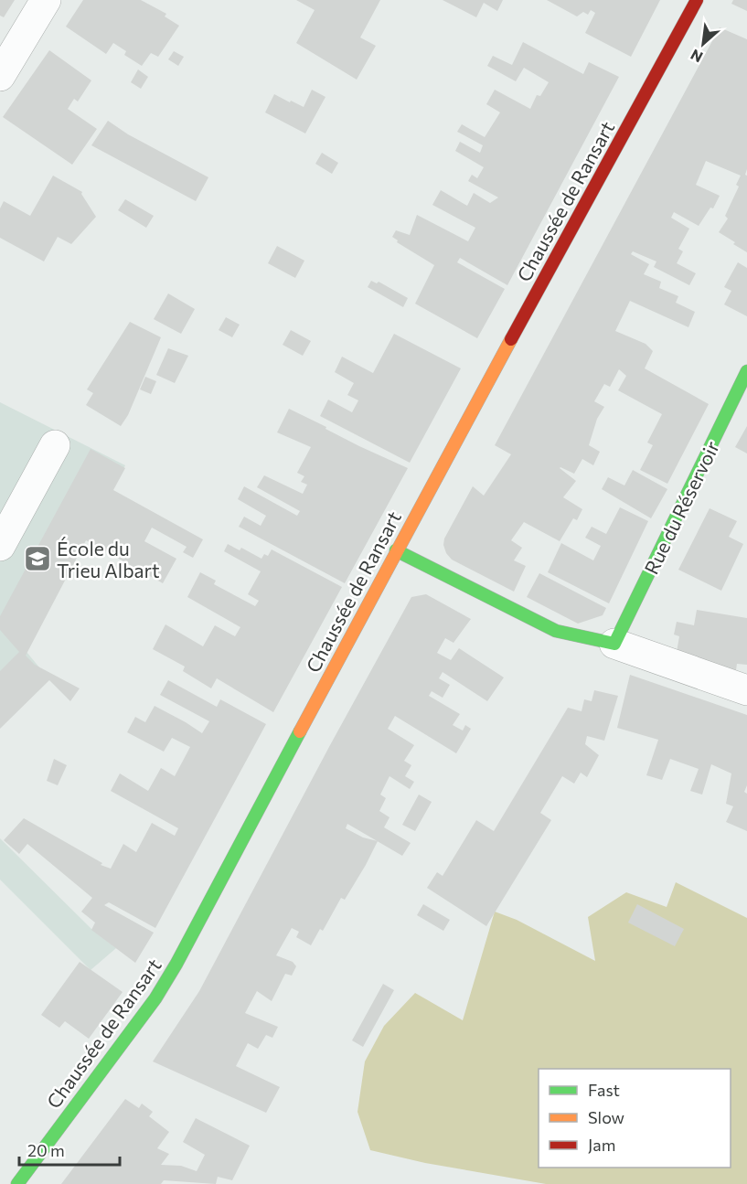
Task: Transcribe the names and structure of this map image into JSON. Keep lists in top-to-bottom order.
{
  "streets": {
    "main road": ["Chaussée de Ransart", "Rue du Réservoir"]
  },
  "places": {
    "school or university": ["École du Trieu Albart"]
  },
  "legend": ["Fast", "Slow", "Jam"],
  "scale_bar": "20 m",
  "north": "bottom left"
}
